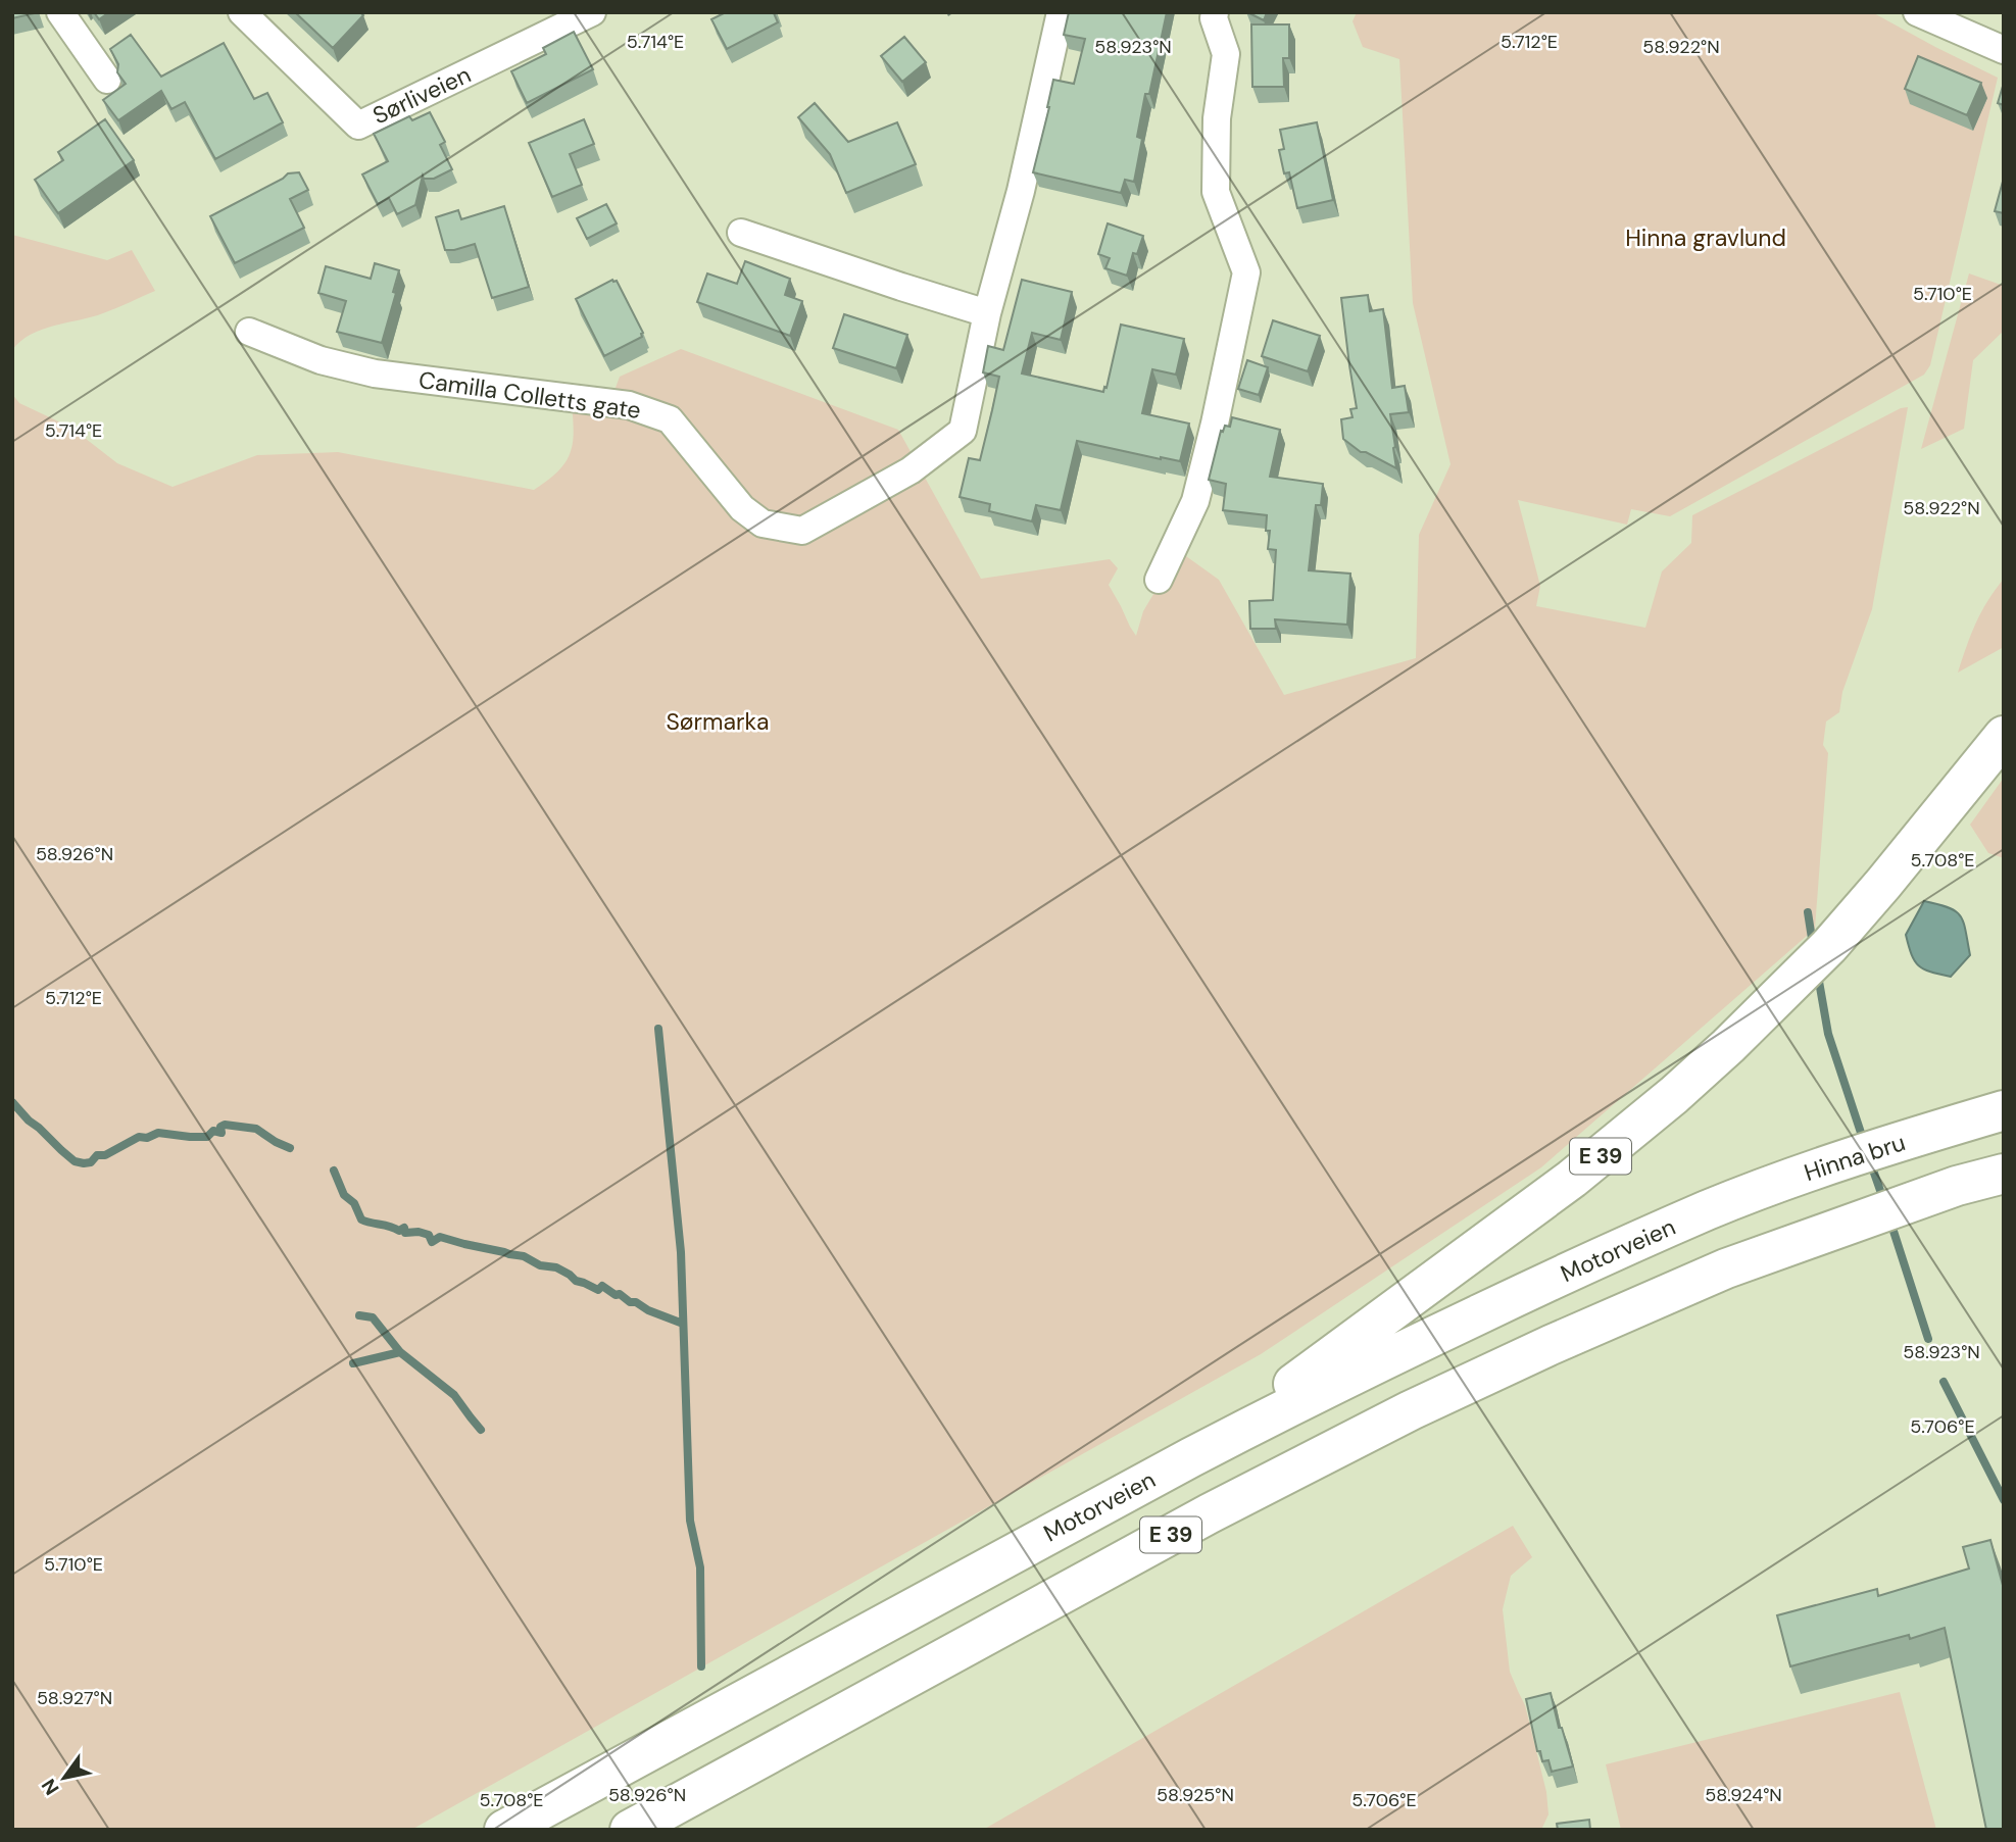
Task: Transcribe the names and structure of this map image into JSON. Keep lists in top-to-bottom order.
{
  "streets": {
    "highway": ["E 39", "Hinna bru", "Motorveien"],
    "street": ["Sørliveien", "Camilla Colletts gate"]
  },
  "crossings": [
    ["E 39", "Motorveien"],
    ["Hinna bru", "Motorveien"]
  ],
  "parks": ["Hinna gravlund", "Sørmarka"],
  "north": "bottom left",
  "coordinates": [
    "5.714°E",
    "5.712°E",
    "58.923°N",
    "58.922°N",
    "5.710°E",
    "58.926°N",
    "5.708°E",
    "5.706°E",
    "58.927°N",
    "58.925°N",
    "58.924°N"
  ]
}
